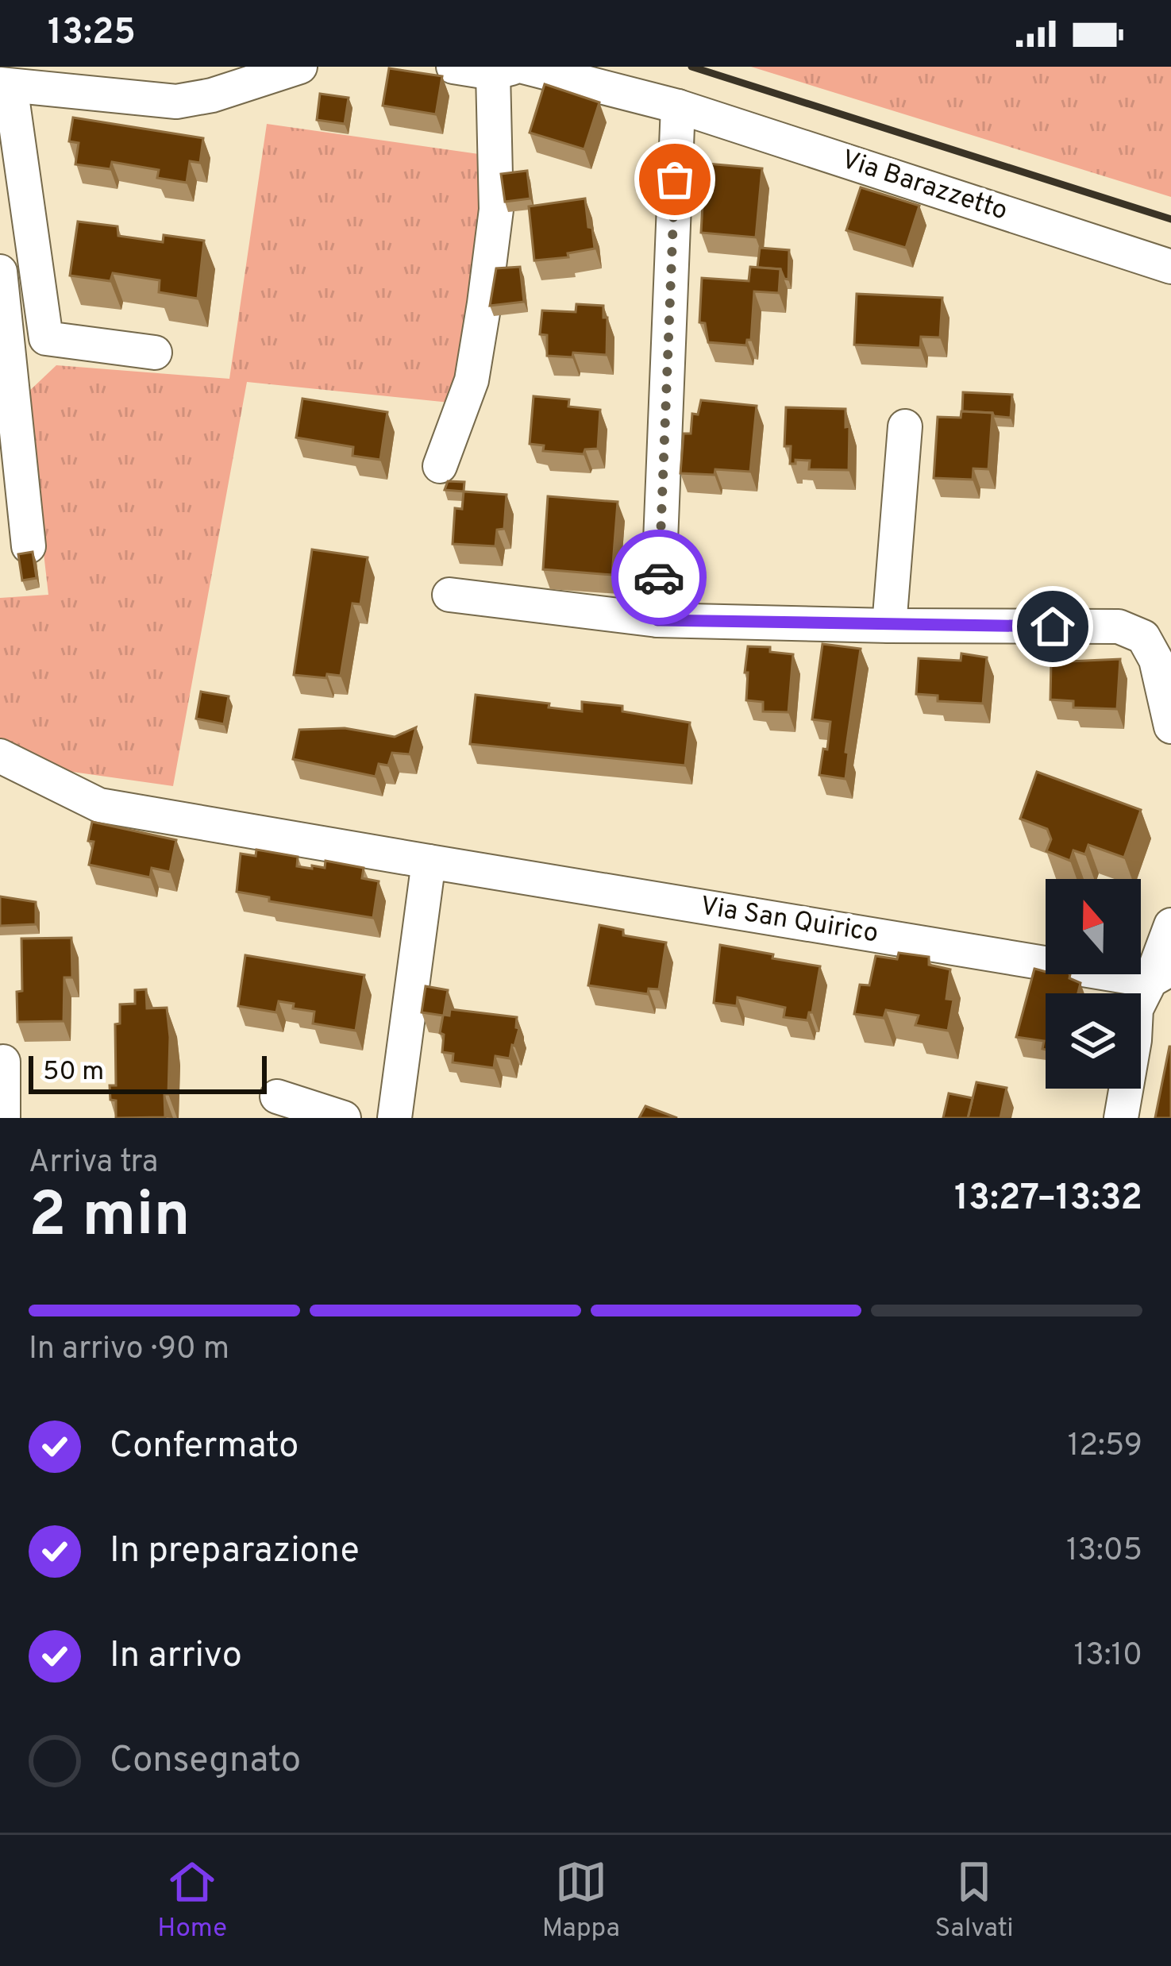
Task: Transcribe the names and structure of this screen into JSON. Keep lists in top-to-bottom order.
{
  "streets": {
    "street": ["Via Barazzetto", "Via San Quirico"]
  },
  "scale_bar": "50 m",
  "north": "top",
  "page": {
    "status": "13:25",
    "scale": "50 m",
    "heading": ["2 min", "Arriva tra", "13:27–13:32"],
    "bar": "In arrivo · 90 m",
    "list": [
      ["Confermato", "12:59"],
      ["In preparazione", "13:05"],
      ["In arrivo", "13:10"],
      "Consegnato"
    ],
    "tabs": ["Home", "Mappa", "Salvati"]
  }
}
